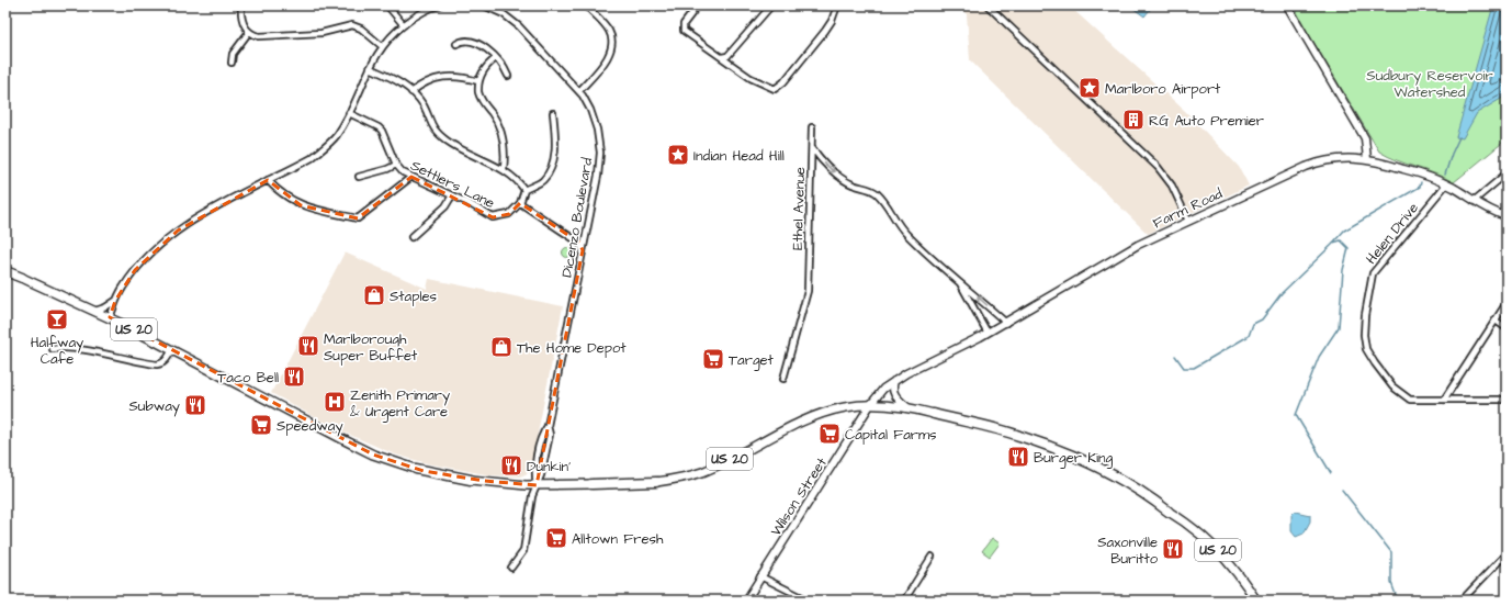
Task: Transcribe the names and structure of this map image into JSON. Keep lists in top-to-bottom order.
{
  "streets": {
    "highway": ["US 20"],
    "street": [
      "Settlers Lane",
      "Farm Road",
      "Ethel Avenue",
      "Dicenzo Boulevard",
      "Helen Drive",
      "Wilson Street"
    ]
  },
  "crossings": [
    ["Farm Road", "Helen Drive"],
    ["Farm Road", "US 20"],
    ["Farm Road", "Wilson Street"],
    ["Dicenzo Boulevard", "US 20"],
    ["US 20", "Wilson Street"]
  ],
  "parks": ["Sudbury Reservoir Watershed"],
  "places": {
    "place": ["Marlboro Airport", "Indian Head Hill"],
    "building": ["RG Auto Premier"],
    "shop": ["Staples", "The Home Depot"],
    "bar": ["Halfway Cafe"],
    "restaurant": [
      "Marlborough Super Buffet",
      "Taco Bell",
      "Subway",
      "Burger King",
      "Dunkin'",
      "Saxonville Buritto"
    ],
    "supermarket": [
      "Target",
      "Speedway",
      "Capital Farms",
      "Alltown Fresh"
    ],
    "hospital": ["Zenith Primary & Urgent Care"]
  }
}
